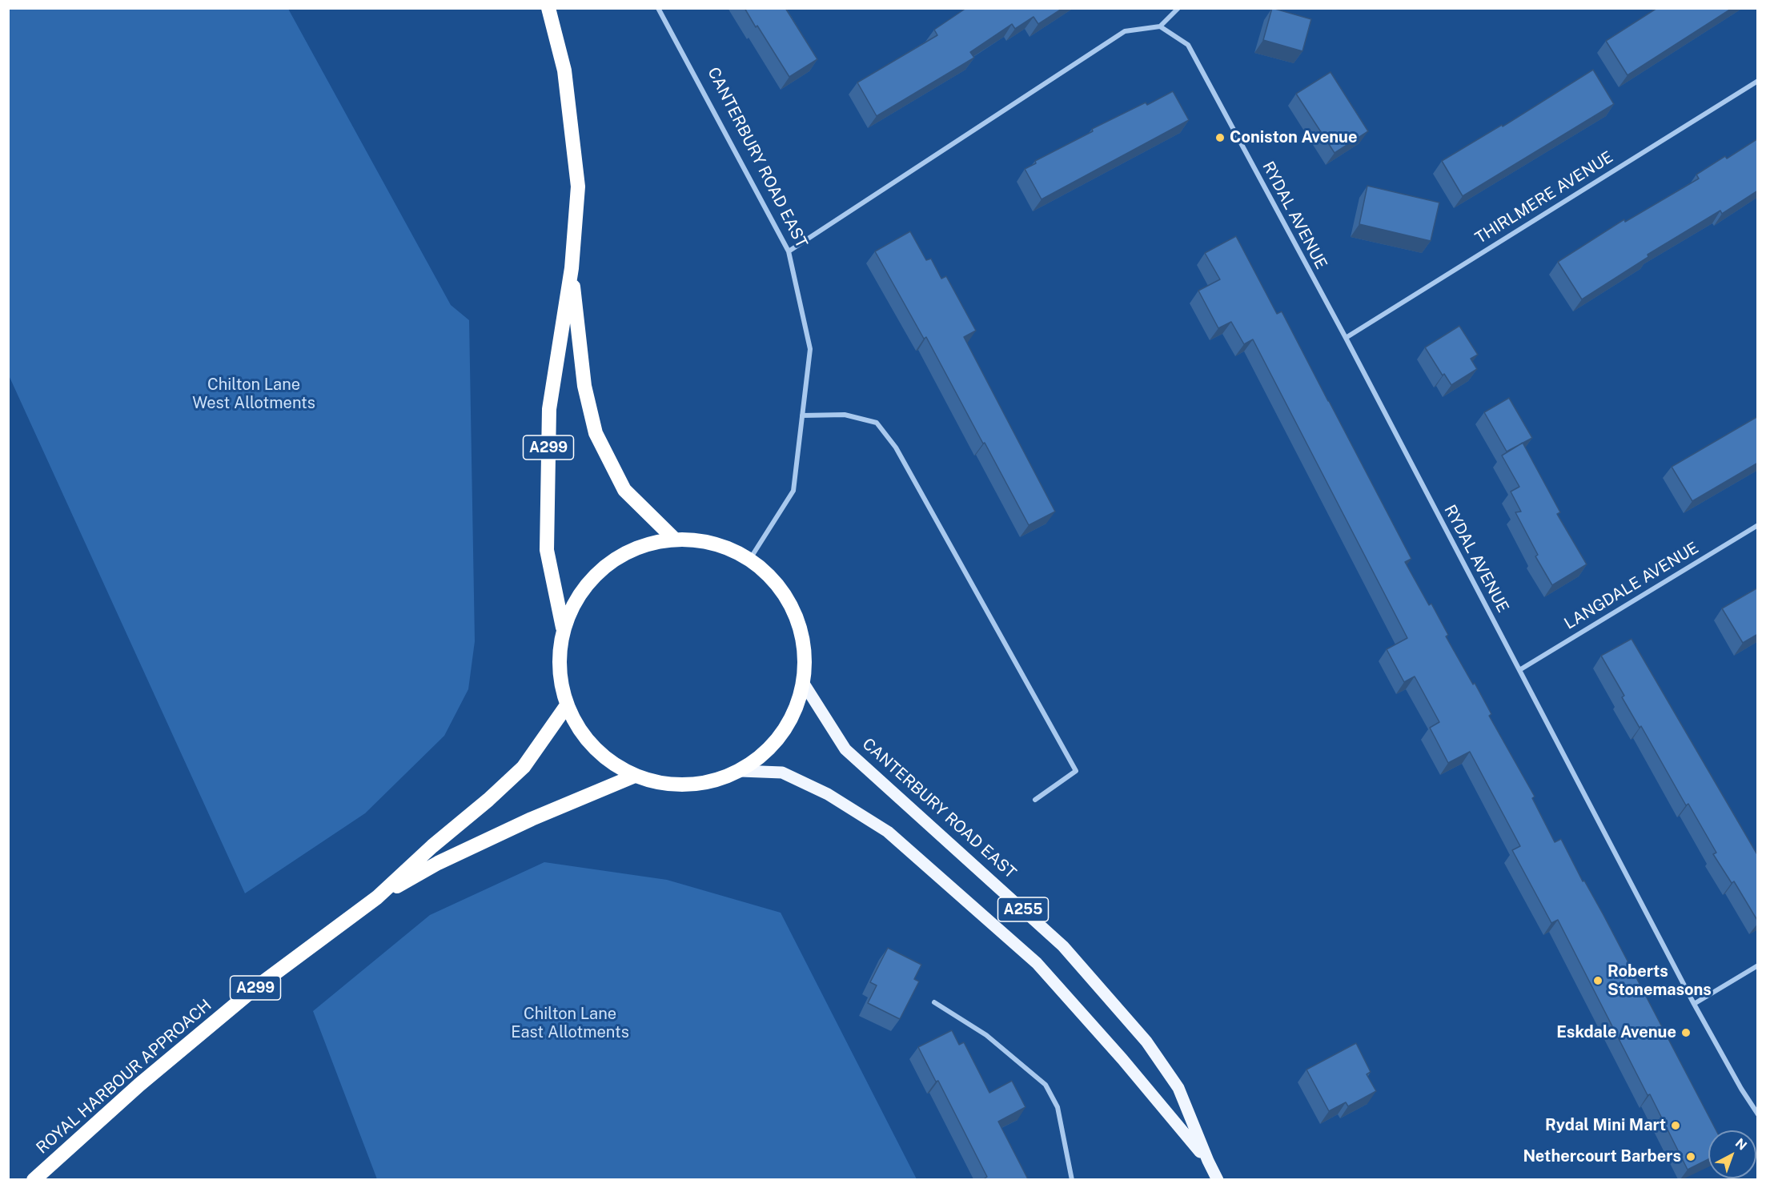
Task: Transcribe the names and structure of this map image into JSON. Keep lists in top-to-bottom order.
{
  "streets": {
    "highway": ["A299", "ROYAL HARBOUR APPROACH"],
    "main road": ["CANTERBURY ROAD EAST", "A255"],
    "street": ["THIRLMERE AVENUE", "RYDAL AVENUE", "LANGDALE AVENUE"]
  },
  "crossings": [
    ["THIRLMERE AVENUE", "RYDAL AVENUE"],
    ["RYDAL AVENUE", "LANGDALE AVENUE"]
  ],
  "parks": ["Chilton Lane West Allotments", "Chilton Lane East Allotments"],
  "places": [
    "Coniston Avenue",
    "Roberts Stonemasons",
    "Eskdale Avenue",
    "Rydal Mini Mart",
    "Nethercourt Barbers"
  ],
  "north": "top right"
}
